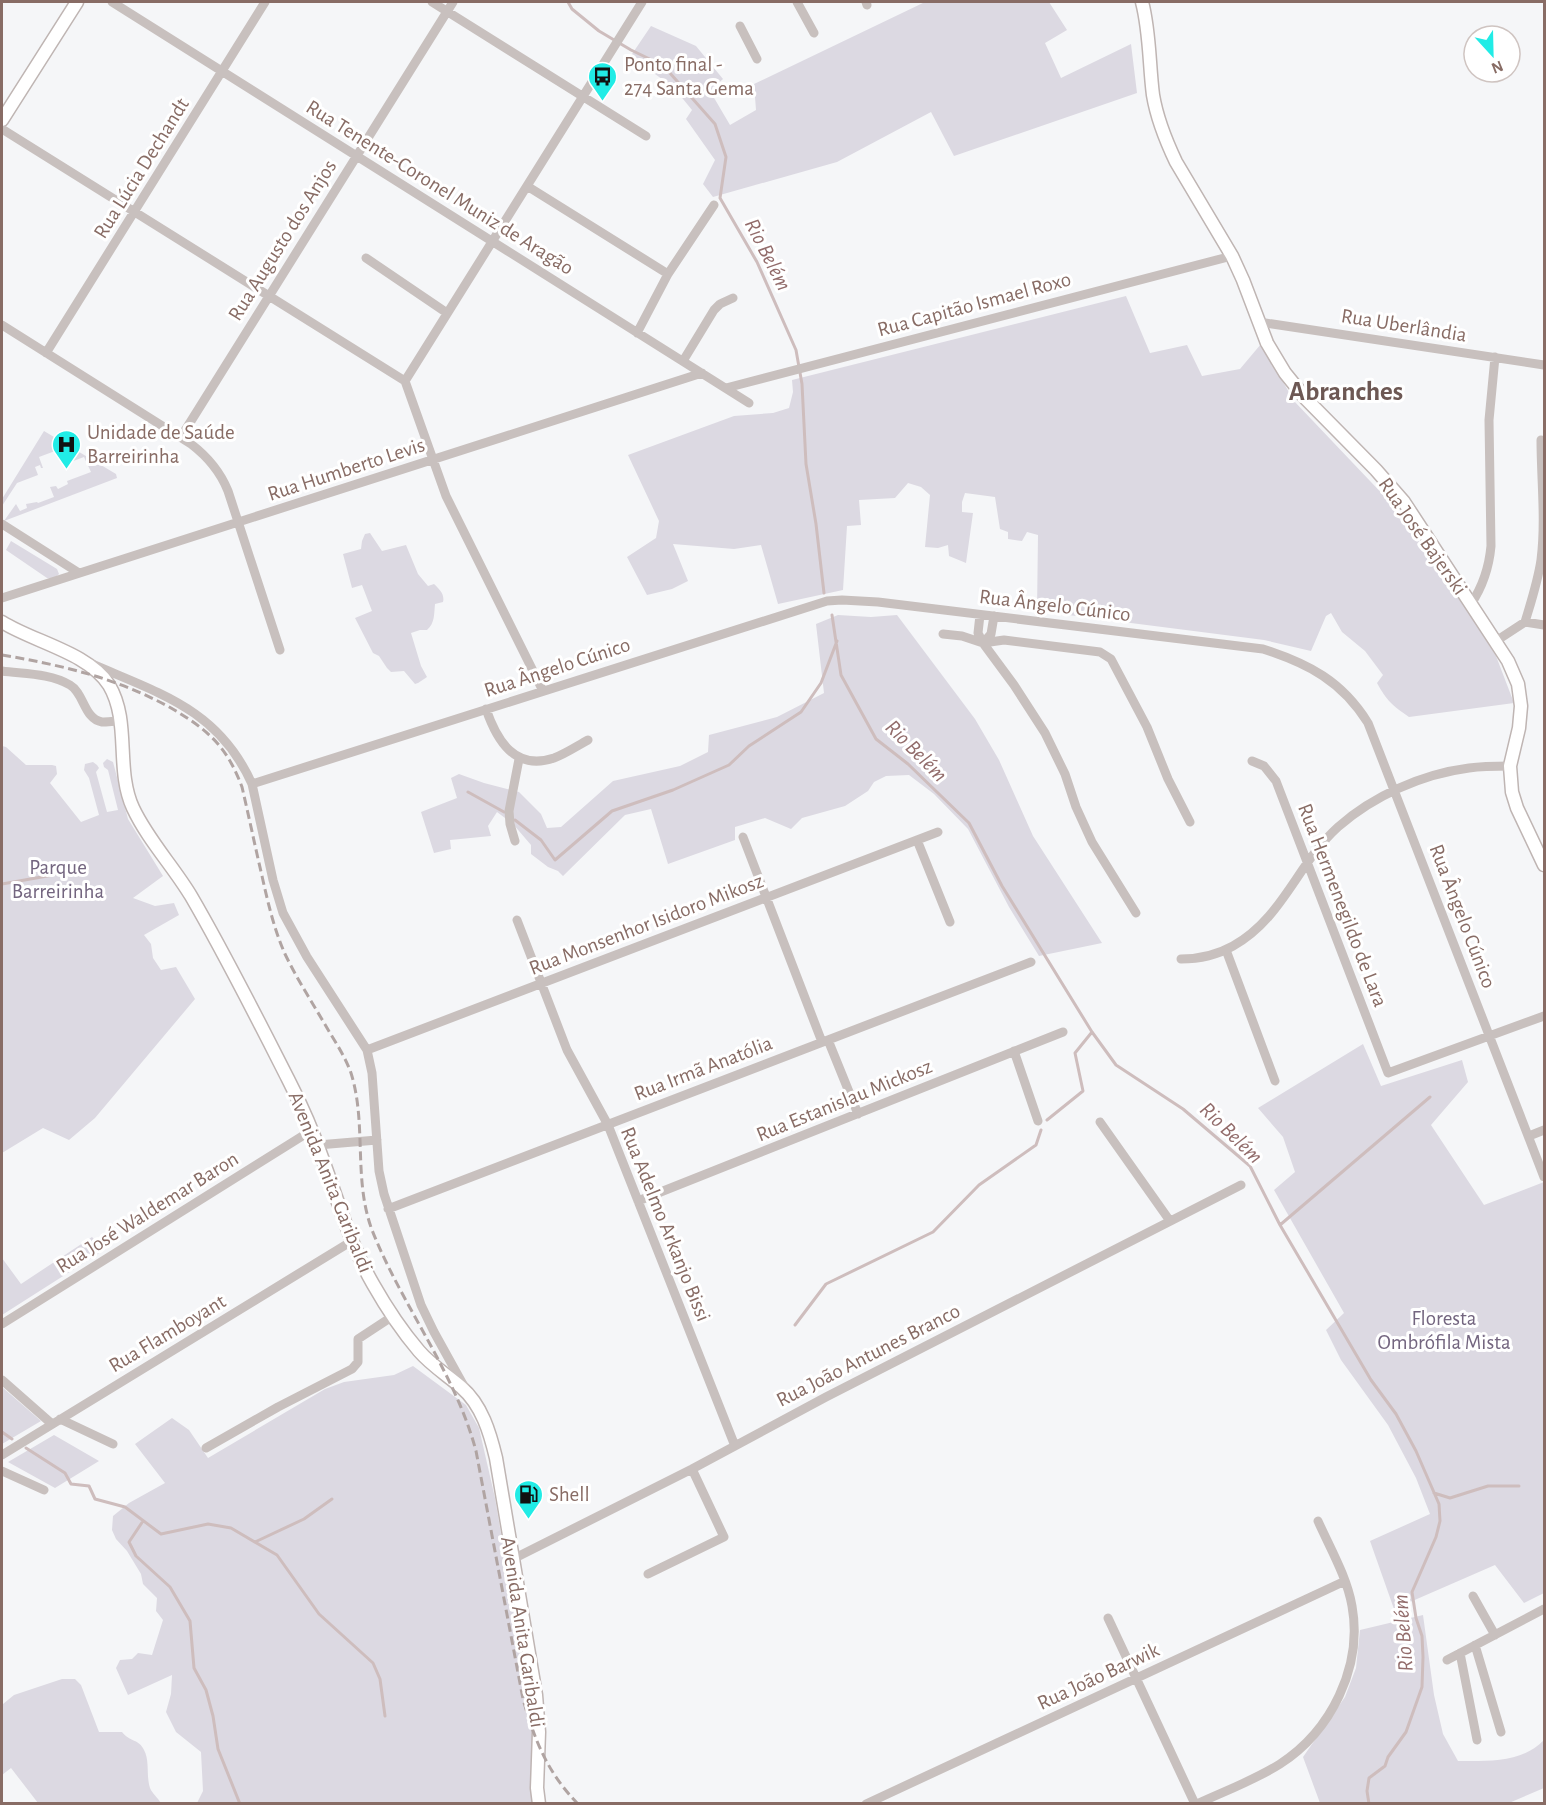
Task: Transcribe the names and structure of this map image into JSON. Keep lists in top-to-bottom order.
{
  "streets": {
    "main road": ["Rua José Bajerski", "Avenida Anita Garibaldi"],
    "street": [
      "Rua Lúcia Dechandt",
      "Rua Tenente-Coronel Muniz de Aragão",
      "Rua Augusto dos Anjos",
      "Rua Capitão Ismael Roxo",
      "Rua Uberlândia",
      "Rua Humberto Levis",
      "Rua Ângelo Cúnico",
      "Rua Hermenegildo de Lara",
      "Rua Monsenhor Isidoro Mikosz",
      "Rua Irmã Anatólia",
      "Rua Estanislau Mickosz",
      "Rua José Waldemar Baron",
      "Rua Adelmo Arkanjo Bissi",
      "Rua Flamboyant",
      "Rua João Antunes Branco",
      "Rua João Barwik"
    ]
  },
  "crossings": [
    ["Rua Lúcia Dechandt", "Rua Tenente-Coronel Muniz de Aragão"],
    ["Rua Tenente-Coronel Muniz de Aragão", "Rua Augusto dos Anjos"],
    ["Rua Tenente-Coronel Muniz de Aragão", "Rua Capitão Ismael Roxo"],
    ["Rua Tenente-Coronel Muniz de Aragão", "Rua Humberto Levis"],
    ["Rua Capitão Ismael Roxo", "Rua José Bajerski"],
    ["Rua Uberlândia", "Rua José Bajerski"],
    ["Rua Ângelo Cúnico", "Rua Hermenegildo de Lara"],
    ["Rua Monsenhor Isidoro Mikosz", "Rua Adelmo Arkanjo Bissi"],
    ["Rua Irmã Anatólia", "Rua Adelmo Arkanjo Bissi"],
    ["Rua Estanislau Mickosz", "Rua Adelmo Arkanjo Bissi"],
    ["Avenida Anita Garibaldi", "Rua José Waldemar Baron"],
    ["Avenida Anita Garibaldi", "Rua Flamboyant"],
    ["Avenida Anita Garibaldi", "Rua João Antunes Branco"],
    ["Rua Adelmo Arkanjo Bissi", "Rua João Antunes Branco"]
  ],
  "districts": ["Abranches"],
  "water": ["Rio Belém"],
  "parks": ["Parque Barreirinha", "Floresta Ombrófila Mista"],
  "places": {
    "bus stop": ["Ponto final - 274 Santa Gema"],
    "hospital": ["Unidade de Saúde Barreirinha"],
    "fuel station": ["Shell"]
  },
  "north": "bottom"
}
